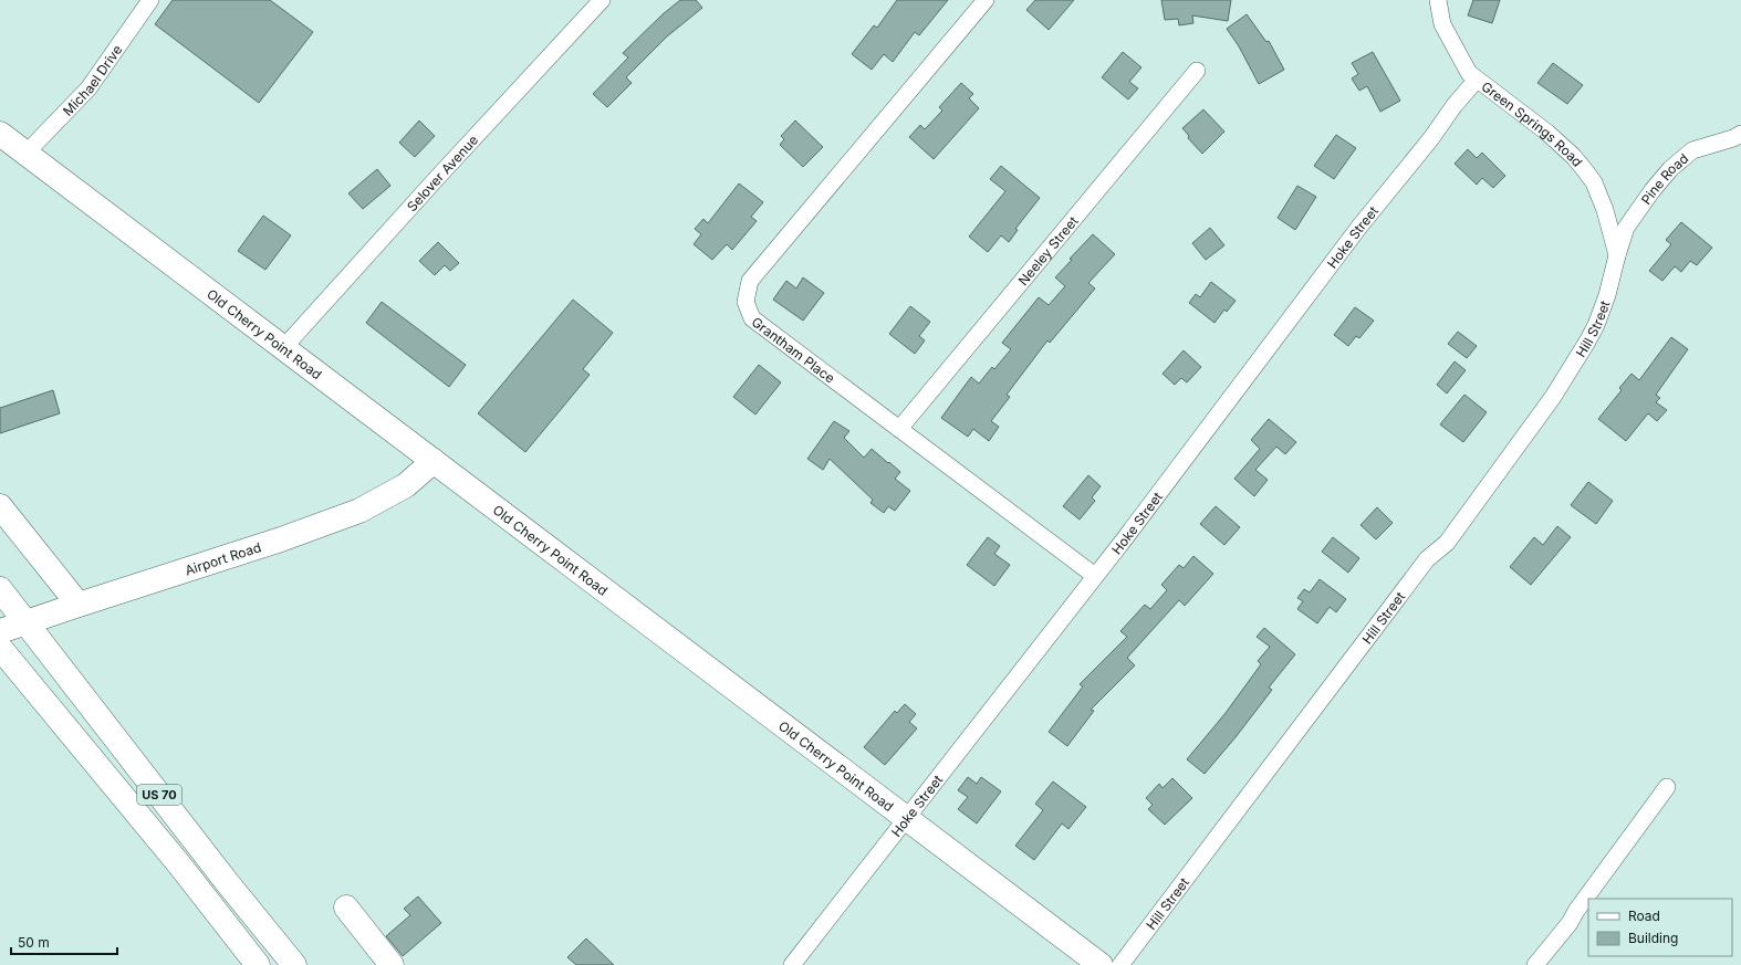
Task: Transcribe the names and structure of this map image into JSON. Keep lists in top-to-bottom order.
{
  "streets": {
    "main road": ["Old Cherry Point Road", "Airport Road", "US 70"],
    "street": [
      "Michael Drive",
      "Green Springs Road",
      "Selover Avenue",
      "Pine Road",
      "Hoke Street",
      "Neeley Street",
      "Hill Street",
      "Grantham Place"
    ]
  },
  "crossings": [
    ["Michael Drive", "Old Cherry Point Road"],
    ["Green Springs Road", "Pine Road"],
    ["Green Springs Road", "Hoke Street"],
    ["Green Springs Road", "Hill Street"],
    ["Selover Avenue", "Old Cherry Point Road"],
    ["Pine Road", "Hill Street"],
    ["Hoke Street", "Old Cherry Point Road"],
    ["Hoke Street", "Grantham Place"],
    ["Neeley Street", "Grantham Place"],
    ["Old Cherry Point Road", "Airport Road"],
    ["Airport Road", "US 70"]
  ],
  "legend": ["Road", "Building"],
  "scale_bar": "50 m"
}
